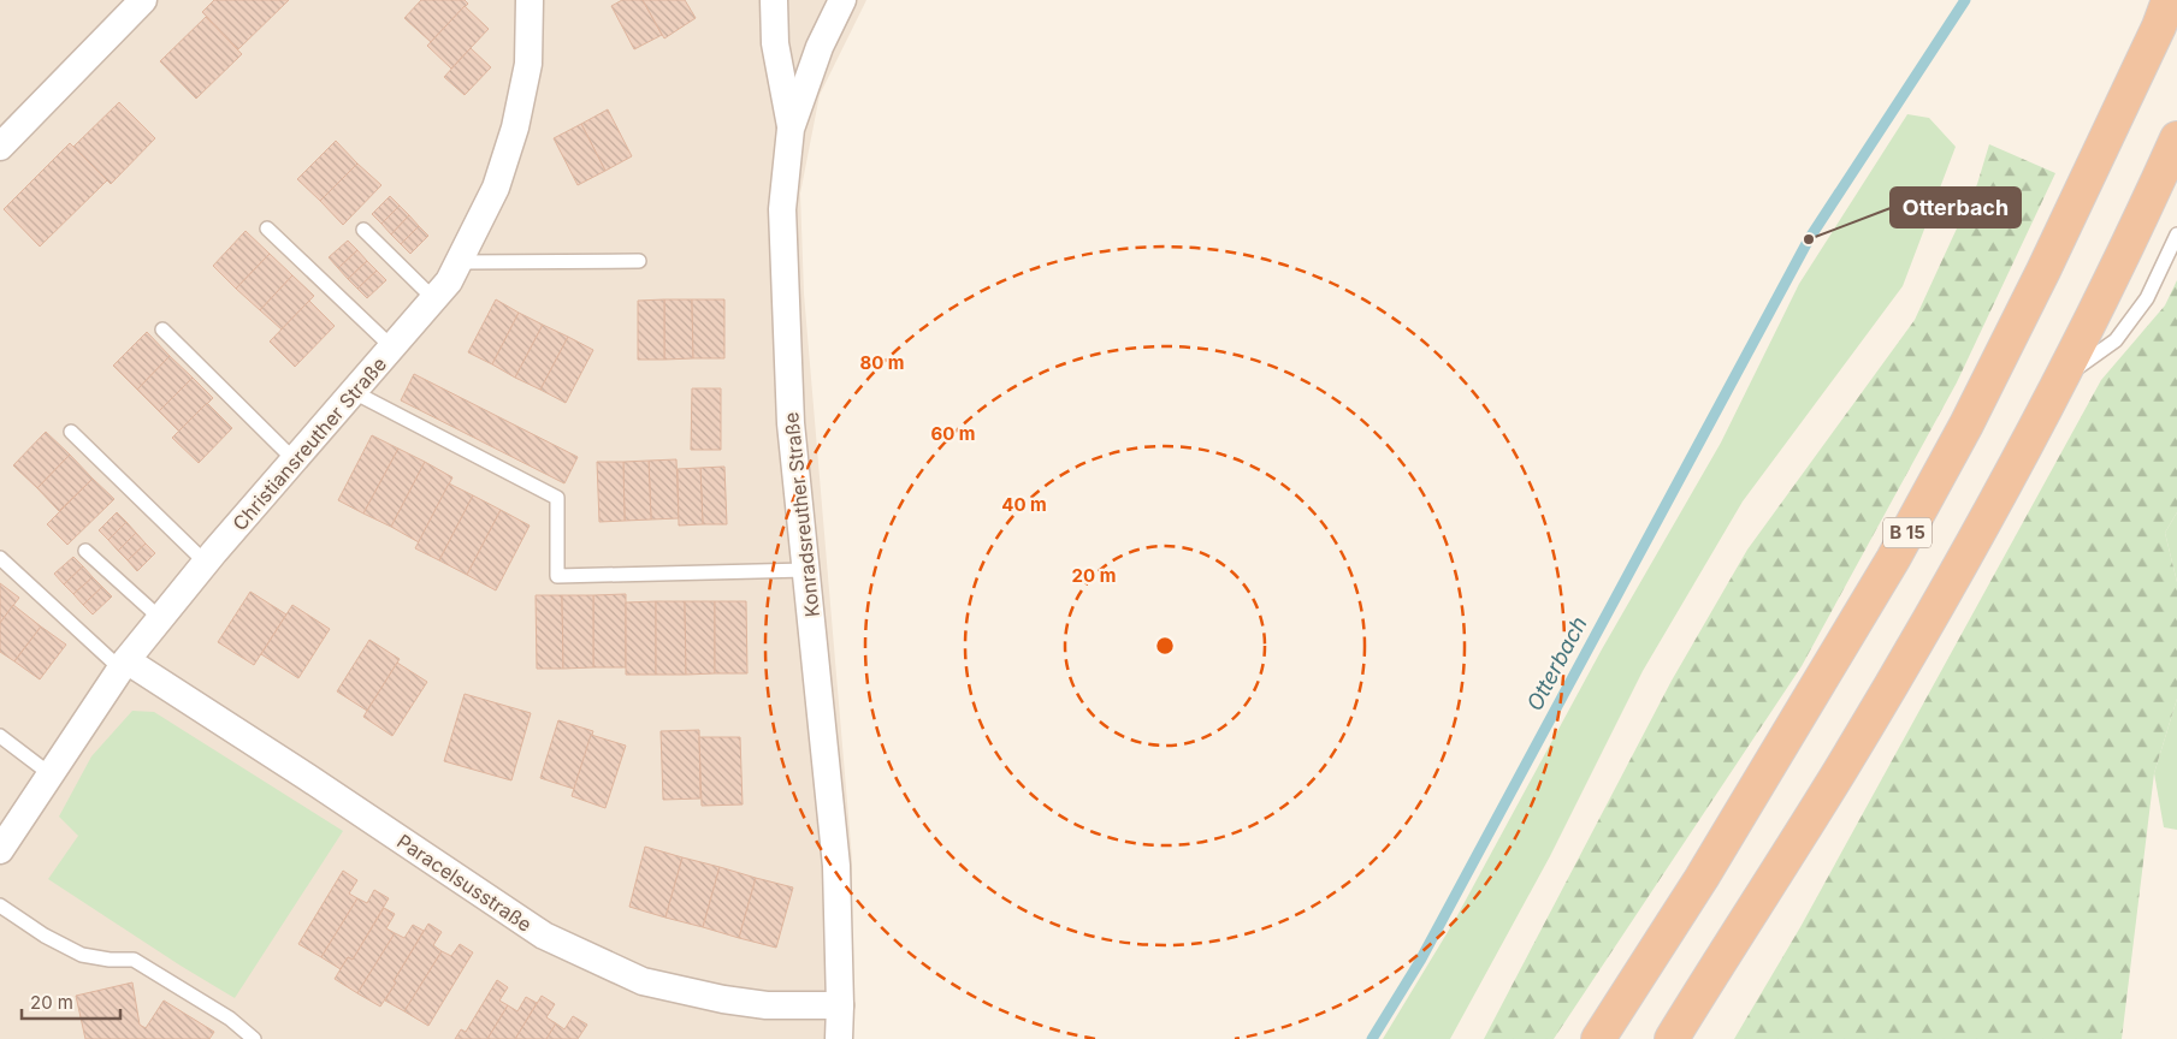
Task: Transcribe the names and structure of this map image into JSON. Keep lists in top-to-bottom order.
{
  "streets": {
    "highway": ["B 15"],
    "street": ["Christiansreuther Straße", "Konradsreuther Straße", "Paracelsusstraße"]
  },
  "crossings": [
    ["Christiansreuther Straße", "Paracelsusstraße"],
    ["Konradsreuther Straße", "Paracelsusstraße"]
  ],
  "water": ["Otterbach"],
  "places": ["Otterbach"],
  "scale_bar": "20 m",
  "rings": [
    "80 m",
    "60 m",
    "40 m",
    "20 m"
  ]
}
